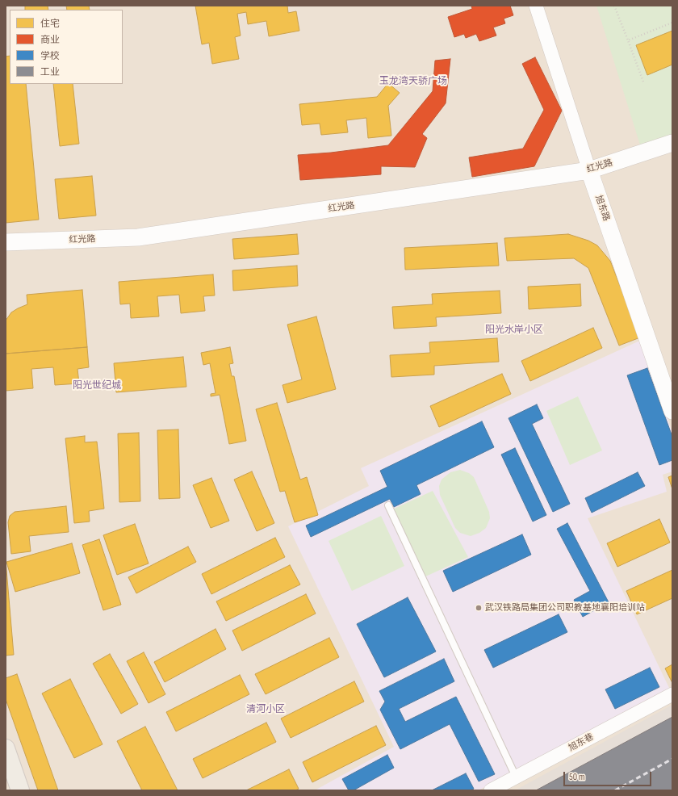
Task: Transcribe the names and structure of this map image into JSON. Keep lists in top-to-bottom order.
{
  "streets": {
    "street": ["红光路", "旭东路", "旭东巷"]
  },
  "crossings": [
    ["红光路", "旭东路"]
  ],
  "districts": [
    "玉龙湾天骄广场",
    "阳光水岸小区",
    "阳光世纪城",
    "清河小区"
  ],
  "places": ["武汉铁路局集团公司职教基地襄阳培训站"],
  "legend": [
    "住宅",
    "商业",
    "学校",
    "工业"
  ],
  "scale_bar": "50 m"
}
